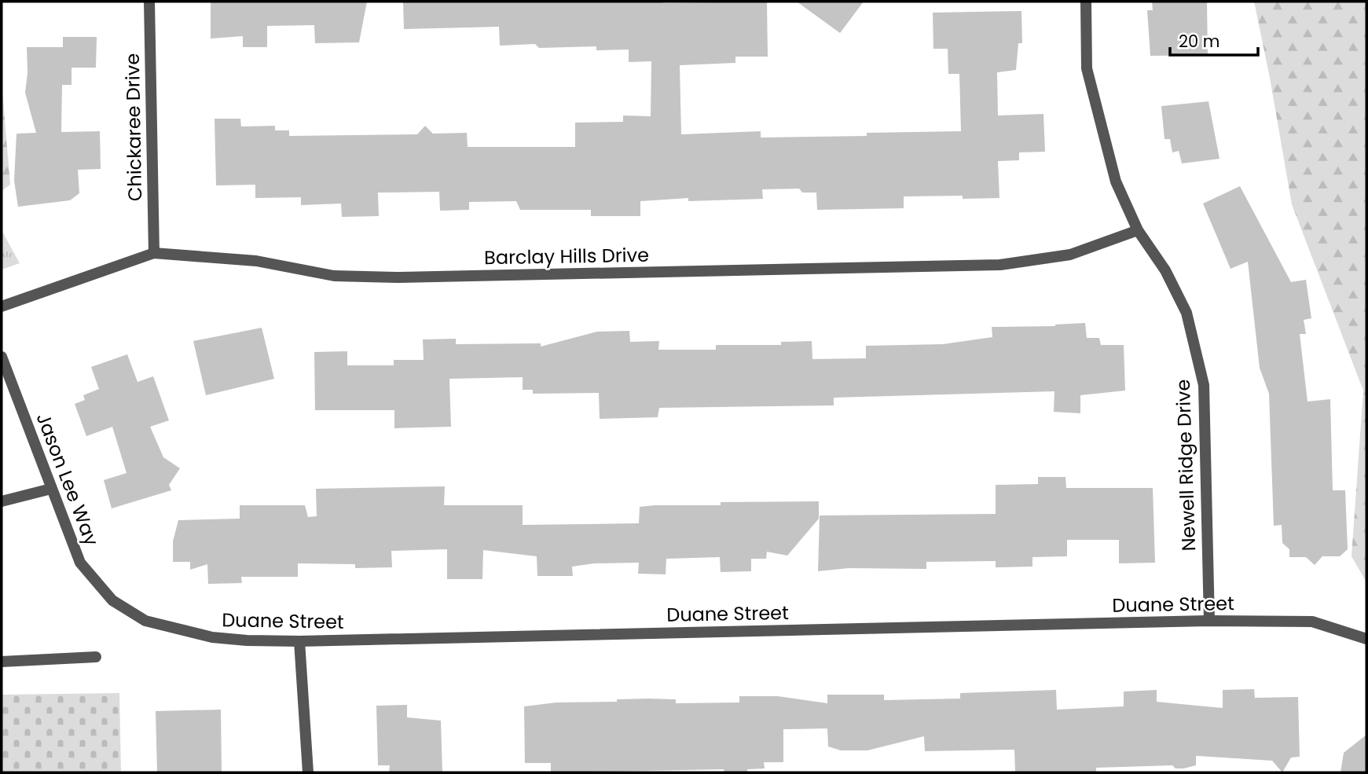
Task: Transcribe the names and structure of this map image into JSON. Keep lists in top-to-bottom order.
{
  "streets": {
    "street": [
      "Chickaree Drive",
      "Barclay Hills Drive",
      "Newell Ridge Drive",
      "Jason Lee Way",
      "Duane Street"
    ]
  },
  "crossings": [
    ["Chickaree Drive", "Barclay Hills Drive"],
    ["Barclay Hills Drive", "Newell Ridge Drive"],
    ["Newell Ridge Drive", "Duane Street"],
    ["Jason Lee Way", "Duane Street"]
  ],
  "scale_bar": "20 m"
}
